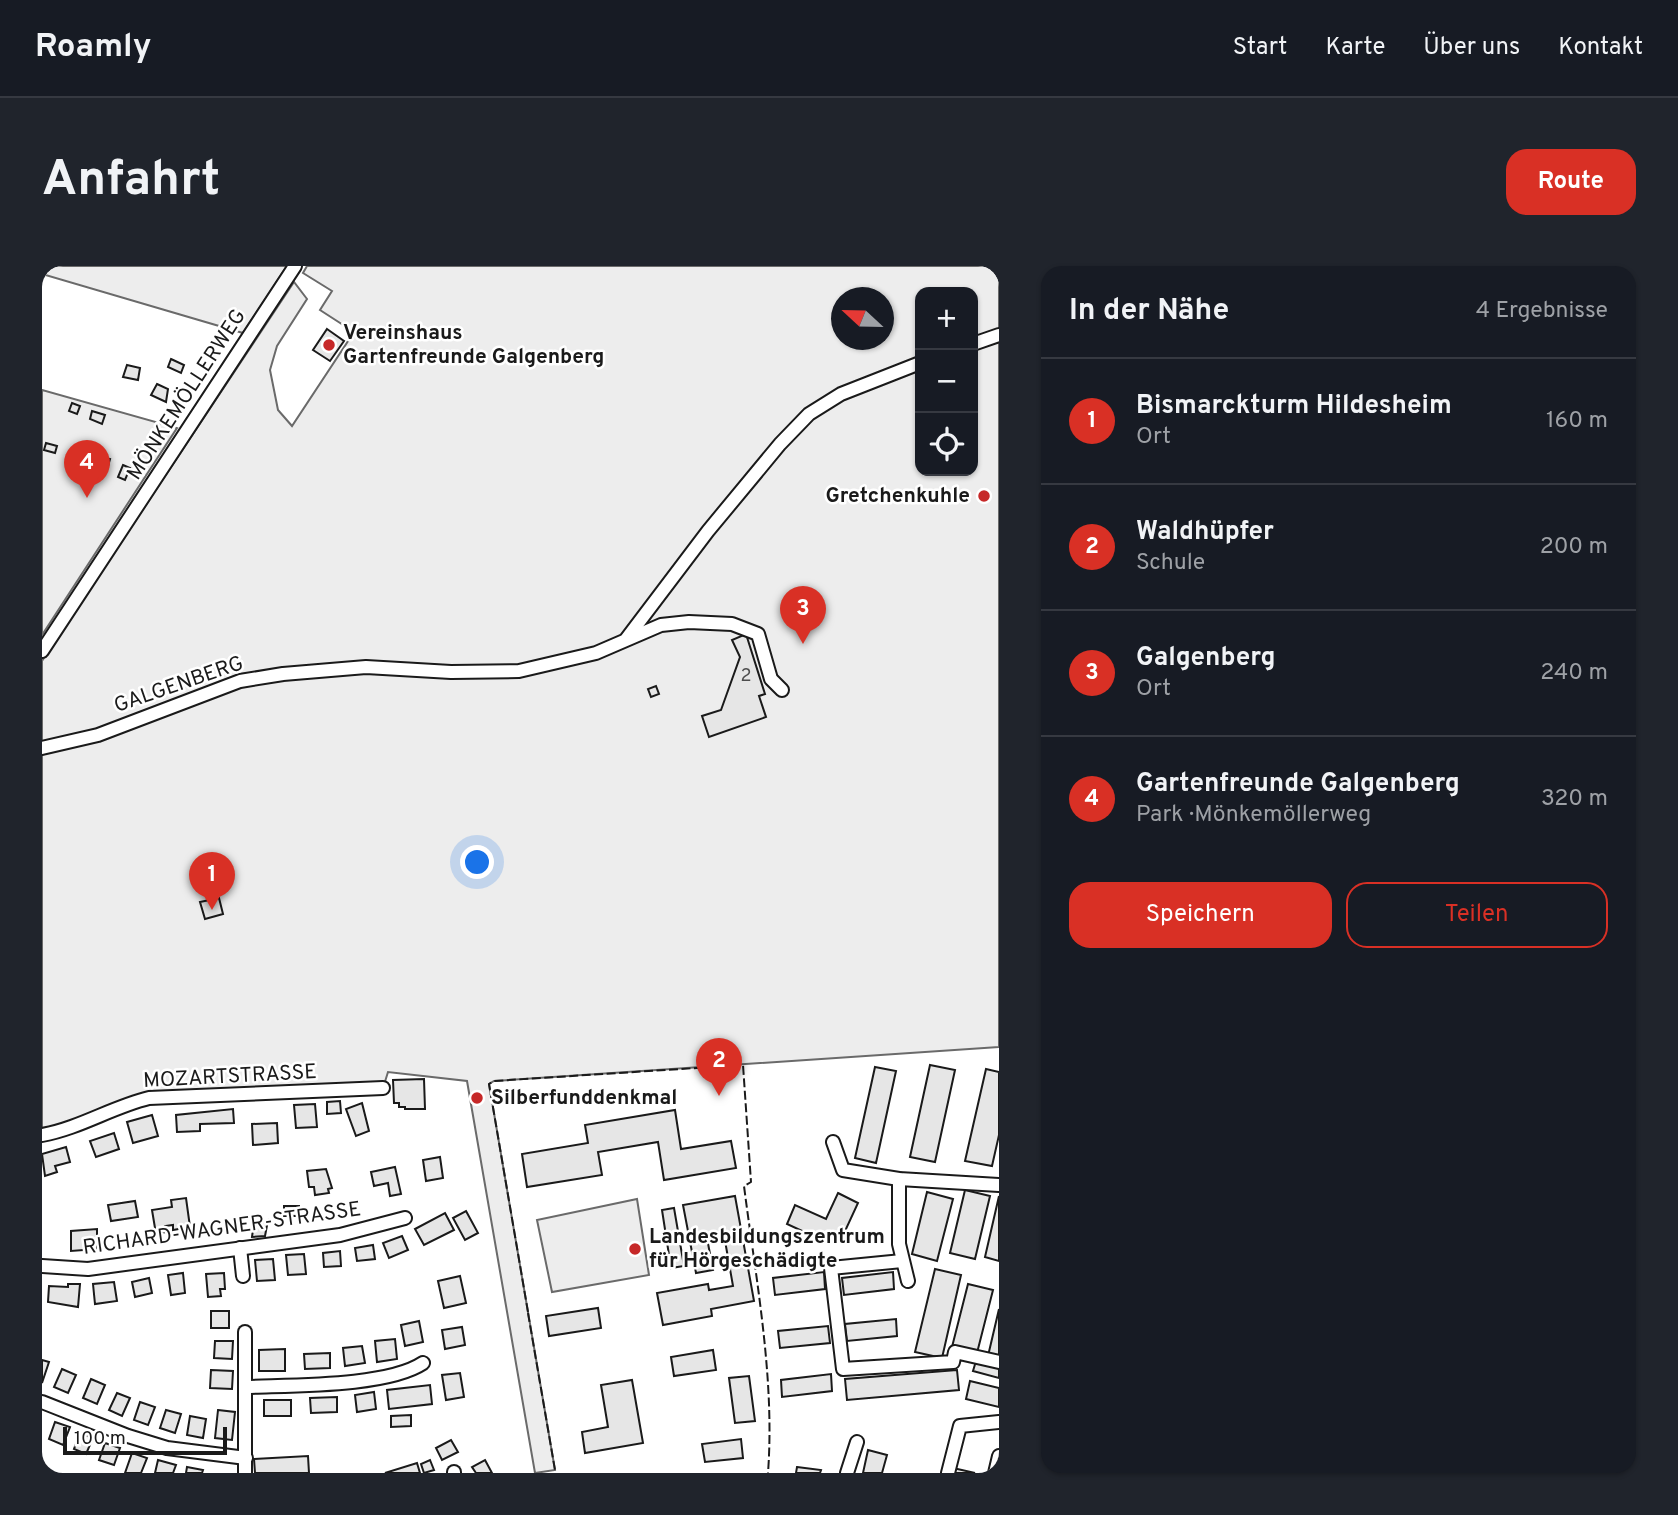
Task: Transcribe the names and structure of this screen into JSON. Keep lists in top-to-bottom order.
{
  "streets": {
    "street": [
      "MÖNKEMÖLLERWEG",
      "GALGENBERG",
      "MOZARTSTRASSE",
      "RICHARD-WAGNER-STRASSE"
    ]
  },
  "places": [
    "Vereinshaus Gartenfreunde Galgenberg",
    "Gretchenkuhle",
    "Silberfunddenkmal",
    "Landesbildungszentrum für Hörgeschädigte"
  ],
  "house_numbers": ["2"],
  "scale_bar": "100 m",
  "north": "left",
  "page": {
    "header": "Roamly",
    "nav": [
      "Start",
      "Karte",
      "Über uns",
      "Kontakt"
    ],
    "buttons": [
      "Route",
      ["Speichern", "Teilen"]
    ],
    "title": "Anfahrt",
    "heading": ["In der Nähe", "4 Ergebnisse"],
    "map_buttons": ["+", "−"],
    "list": [
      {
        "mark": "1",
        "name": "Bismarckturm Hildesheim",
        "note": "Ort",
        "value": "160 m"
      },
      {
        "mark": "2",
        "name": "Waldhüpfer",
        "note": "Schule",
        "value": "200 m"
      },
      {
        "mark": "3",
        "name": "Galgenberg",
        "note": "Ort",
        "value": "240 m"
      },
      {
        "mark": "4",
        "name": "Gartenfreunde Galgenberg",
        "note": "Park · Mönkemöllerweg",
        "value": "320 m"
      }
    ],
    "pins": [
      "4",
      "3",
      "1",
      "2"
    ],
    "scale": "100 m"
  }
}
